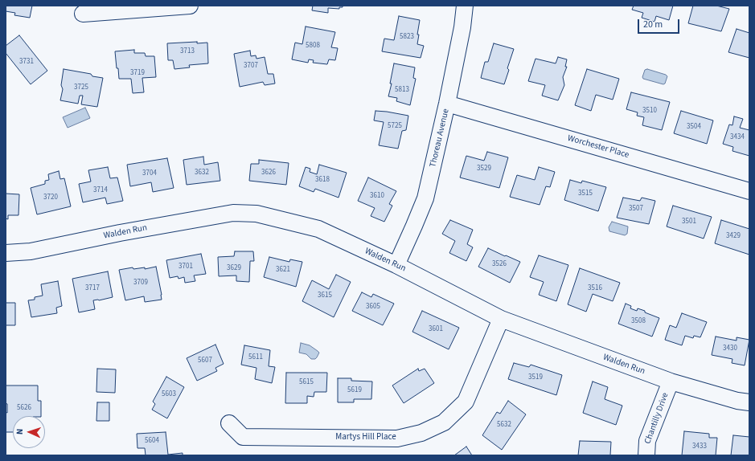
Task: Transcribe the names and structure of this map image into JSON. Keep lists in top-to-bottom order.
{
  "streets": {
    "street": [
      "Thoreau Avenue",
      "Worchester Place",
      "Walden Run",
      "Chantilly Drive",
      "Martys Hill Place"
    ]
  },
  "crossings": [
    ["Thoreau Avenue", "Worchester Place"],
    ["Thoreau Avenue", "Walden Run"],
    ["Walden Run", "Chantilly Drive"],
    ["Walden Run", "Martys Hill Place"]
  ],
  "house_numbers": [
    "5823",
    "5808",
    "3713",
    "3731",
    "3707",
    "3719",
    "3725",
    "5813",
    "3510",
    "5725",
    "3504",
    "3434",
    "3529",
    "3632",
    "3626",
    "3704",
    "3618",
    "3714",
    "3515",
    "3610",
    "3720",
    "3507",
    "3501",
    "3429",
    "3526",
    "3701",
    "3629",
    "3621",
    "3709",
    "3717",
    "3516",
    "3615",
    "3605",
    "3508",
    "3601",
    "3430",
    "5611",
    "5607",
    "3519",
    "5615",
    "5619",
    "5603",
    "5626",
    "5632",
    "5604",
    "3433"
  ],
  "scale_bar": "20 m",
  "north": "left"
}
